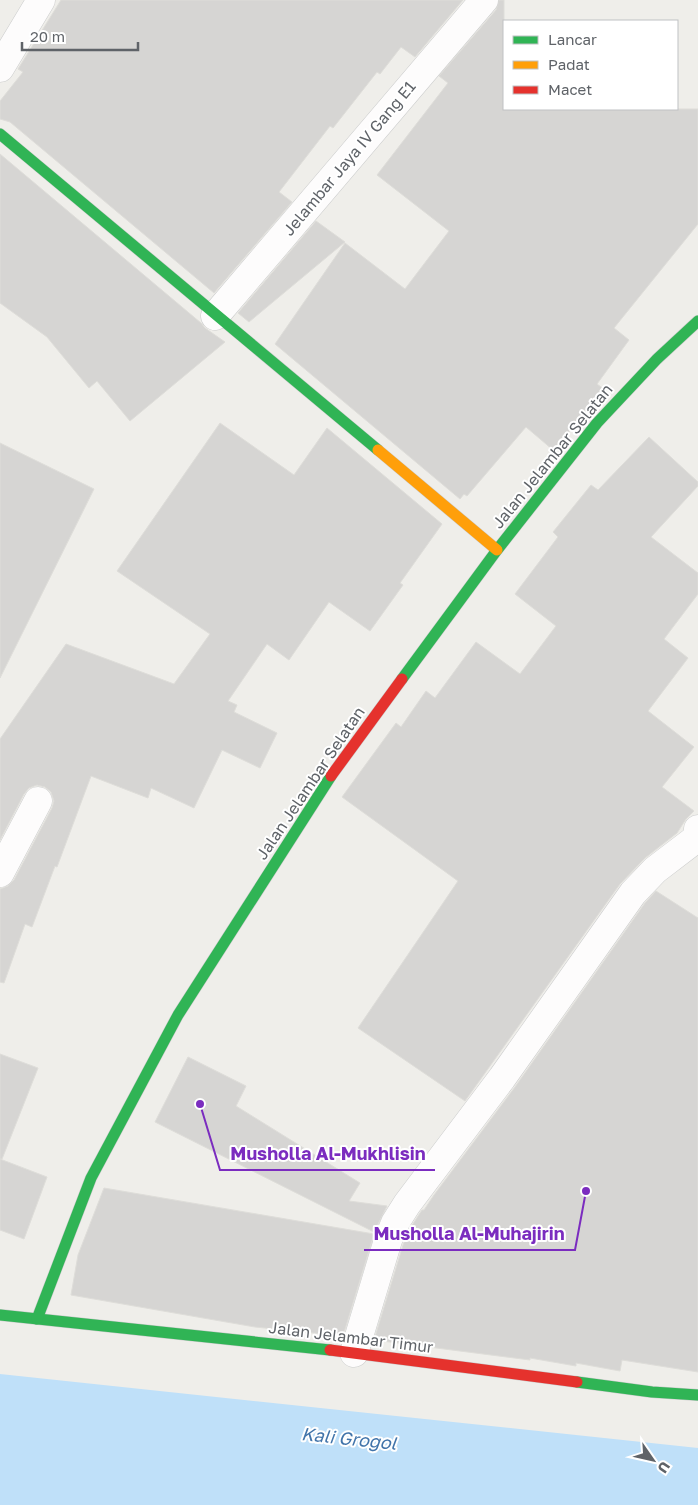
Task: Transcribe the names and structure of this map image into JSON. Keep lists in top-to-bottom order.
{
  "streets": {
    "street": ["Jelambar Jaya IV Gang E1", "Jalan Jelambar Selatan", "Jalan Jelambar Timur"]
  },
  "crossings": [
    ["Jalan Jelambar Selatan", "Jalan Jelambar Timur"]
  ],
  "water": ["Kali Grogol"],
  "places": ["Musholla Al-Mukhlisin", "Musholla Al-Muhajirin"],
  "legend": ["Lancar", "Padat", "Macet"],
  "scale_bar": "20 m",
  "north": "bottom right"
}
